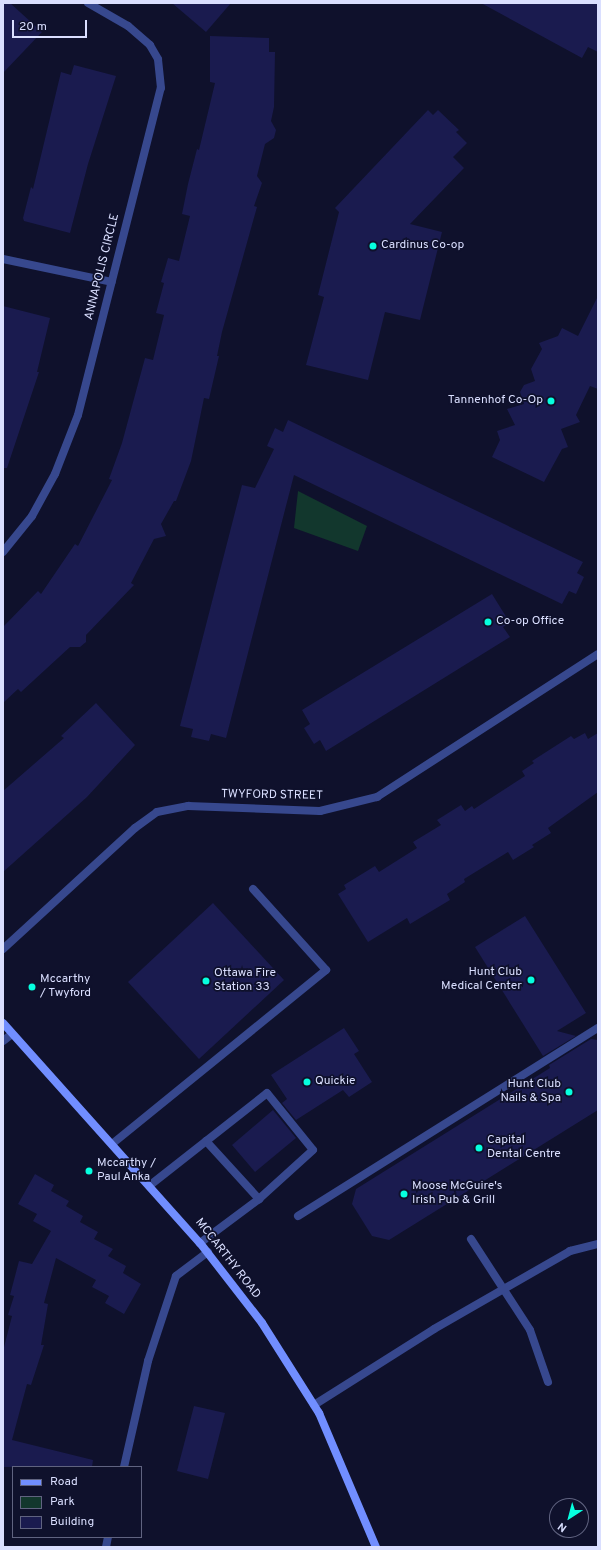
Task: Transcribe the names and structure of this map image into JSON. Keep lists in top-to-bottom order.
{
  "streets": {
    "street": ["ANNAPOLIS CIRCLE", "TWYFORD STREET", "MCCARTHY ROAD"]
  },
  "places": [
    "Cardinus Co-op",
    "Tannenhof Co-Op",
    "Co-op Office",
    "Hunt Club Medical Center",
    "Ottawa Fire Station 33",
    "Mccarthy / Twyford",
    "Quickie",
    "Hunt Club Nails & Spa",
    "Capital Dental Centre",
    "Mccarthy / Paul Anka",
    "Moose McGuire's Irish Pub & Grill"
  ],
  "legend": ["Road", "Park", "Building"],
  "scale_bar": "20 m",
  "north": "bottom left"
}
